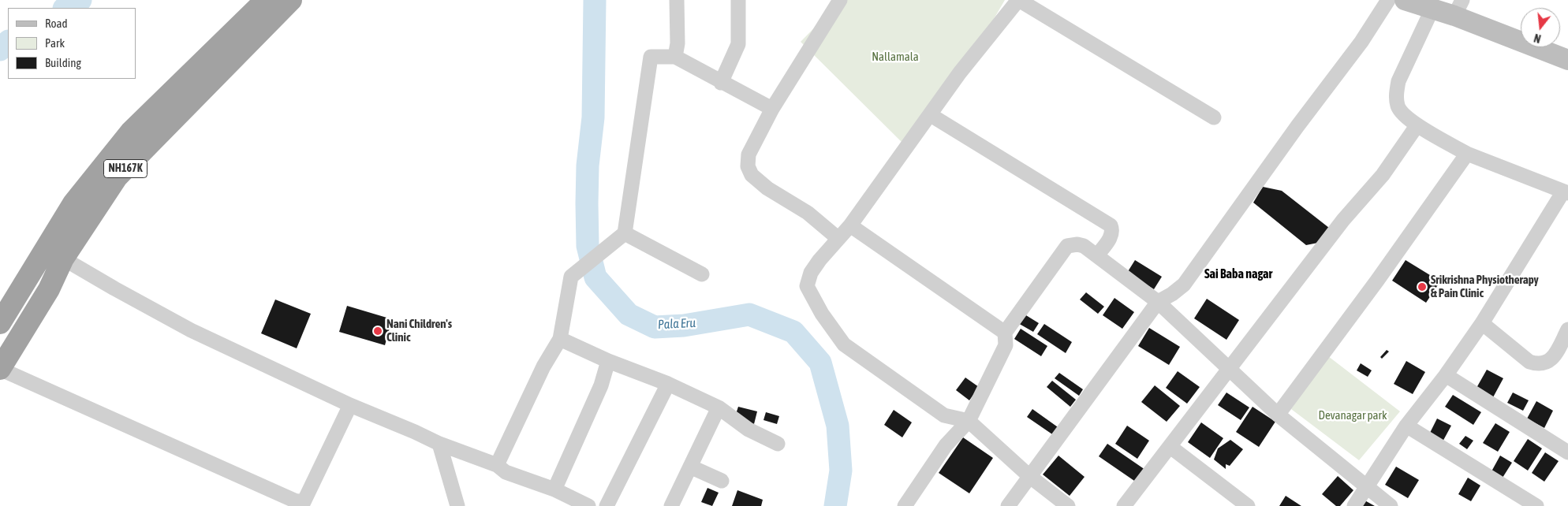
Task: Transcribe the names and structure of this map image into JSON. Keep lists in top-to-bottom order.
{
  "streets": {
    "highway": ["NH167K"]
  },
  "districts": ["Sai Baba nagar"],
  "water": ["Pala Eru"],
  "parks": ["Nallamala", "Devanagar park"],
  "places": ["Srikrishna Physiotherapy & Pain Clinic", "Nani Children's Clinic"],
  "legend": ["Road", "Park", "Building"],
  "north": "bottom"
}
